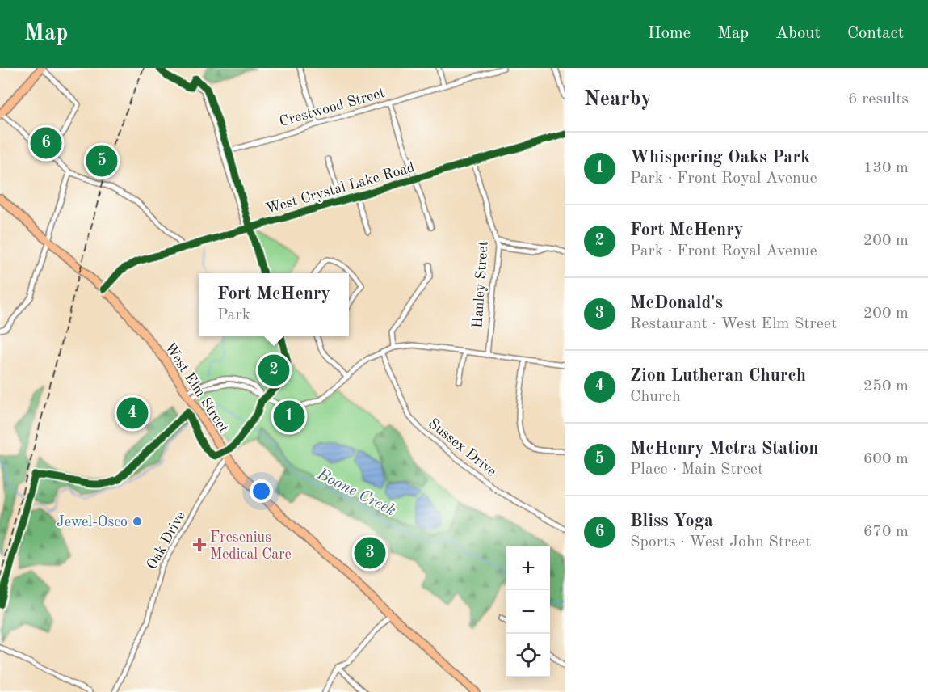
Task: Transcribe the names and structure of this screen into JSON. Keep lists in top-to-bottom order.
{
  "streets": {
    "main road": ["West Elm Street"],
    "street": [
      "Crestwood Street",
      "West Crystal Lake Road",
      "Hanley Street",
      "Sussex Drive",
      "Oak Drive"
    ]
  },
  "crossings": [
    ["West Crystal Lake Road", "Hanley Street"],
    ["West Crystal Lake Road", "West Elm Street"],
    ["West Elm Street", "Oak Drive"]
  ],
  "water": ["Boone Creek"],
  "places": {
    "other": ["Jewel-Osco"],
    "health": ["Fresenius Medical Care"]
  },
  "page": {
    "header": "Map",
    "nav": [
      "Home",
      "Map",
      "About",
      "Contact"
    ],
    "heading": ["Nearby", "6 results"],
    "pins": [
      "6",
      "5",
      "2",
      "4",
      "1",
      "3"
    ],
    "list": [
      {
        "mark": "1",
        "name": "Whispering Oaks Park",
        "note": "Park · Front Royal Avenue",
        "value": "130 m"
      },
      {
        "mark": "2",
        "name": "Fort McHenry",
        "note": "Park · Front Royal Avenue",
        "value": "200 m"
      },
      {
        "mark": "3",
        "name": "McDonald's",
        "note": "Restaurant · West Elm Street",
        "value": "200 m"
      },
      {
        "mark": "4",
        "name": "Zion Lutheran Church",
        "note": "Church",
        "value": "250 m"
      },
      {
        "mark": "5",
        "name": "McHenry Metra Station",
        "note": "Place · Main Street",
        "value": "600 m"
      },
      {
        "mark": "6",
        "name": "Bliss Yoga",
        "note": "Sports · West John Street",
        "value": "670 m"
      }
    ],
    "popup": ["Fort McHenry", "Park"],
    "map_buttons": ["+", "−"]
  }
}
